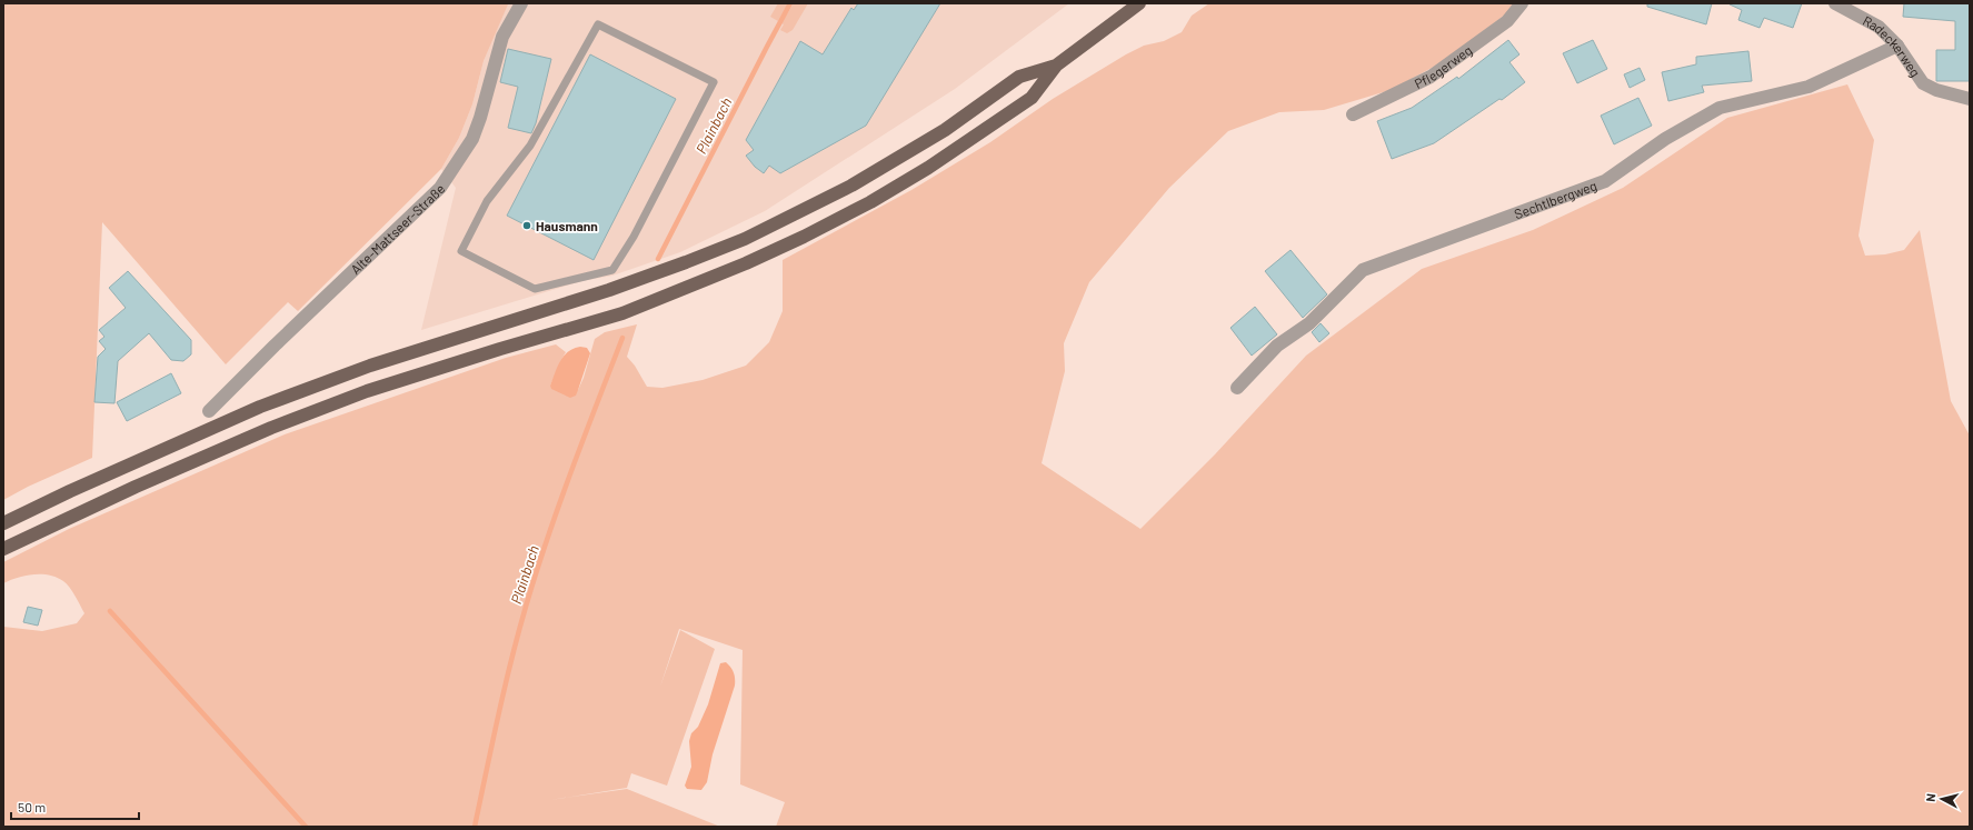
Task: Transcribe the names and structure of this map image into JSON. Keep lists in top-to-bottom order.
{
  "streets": {
    "street": [
      "Radeckerweg",
      "Pflegerweg",
      "Sechtlbergweg",
      "Alte-Mattseer-Straße"
    ]
  },
  "crossings": [
    ["Radeckerweg", "Sechtlbergweg"]
  ],
  "water": ["Plainbach"],
  "places": ["Hausmann"],
  "scale_bar": "50 m",
  "north": "left"
}
